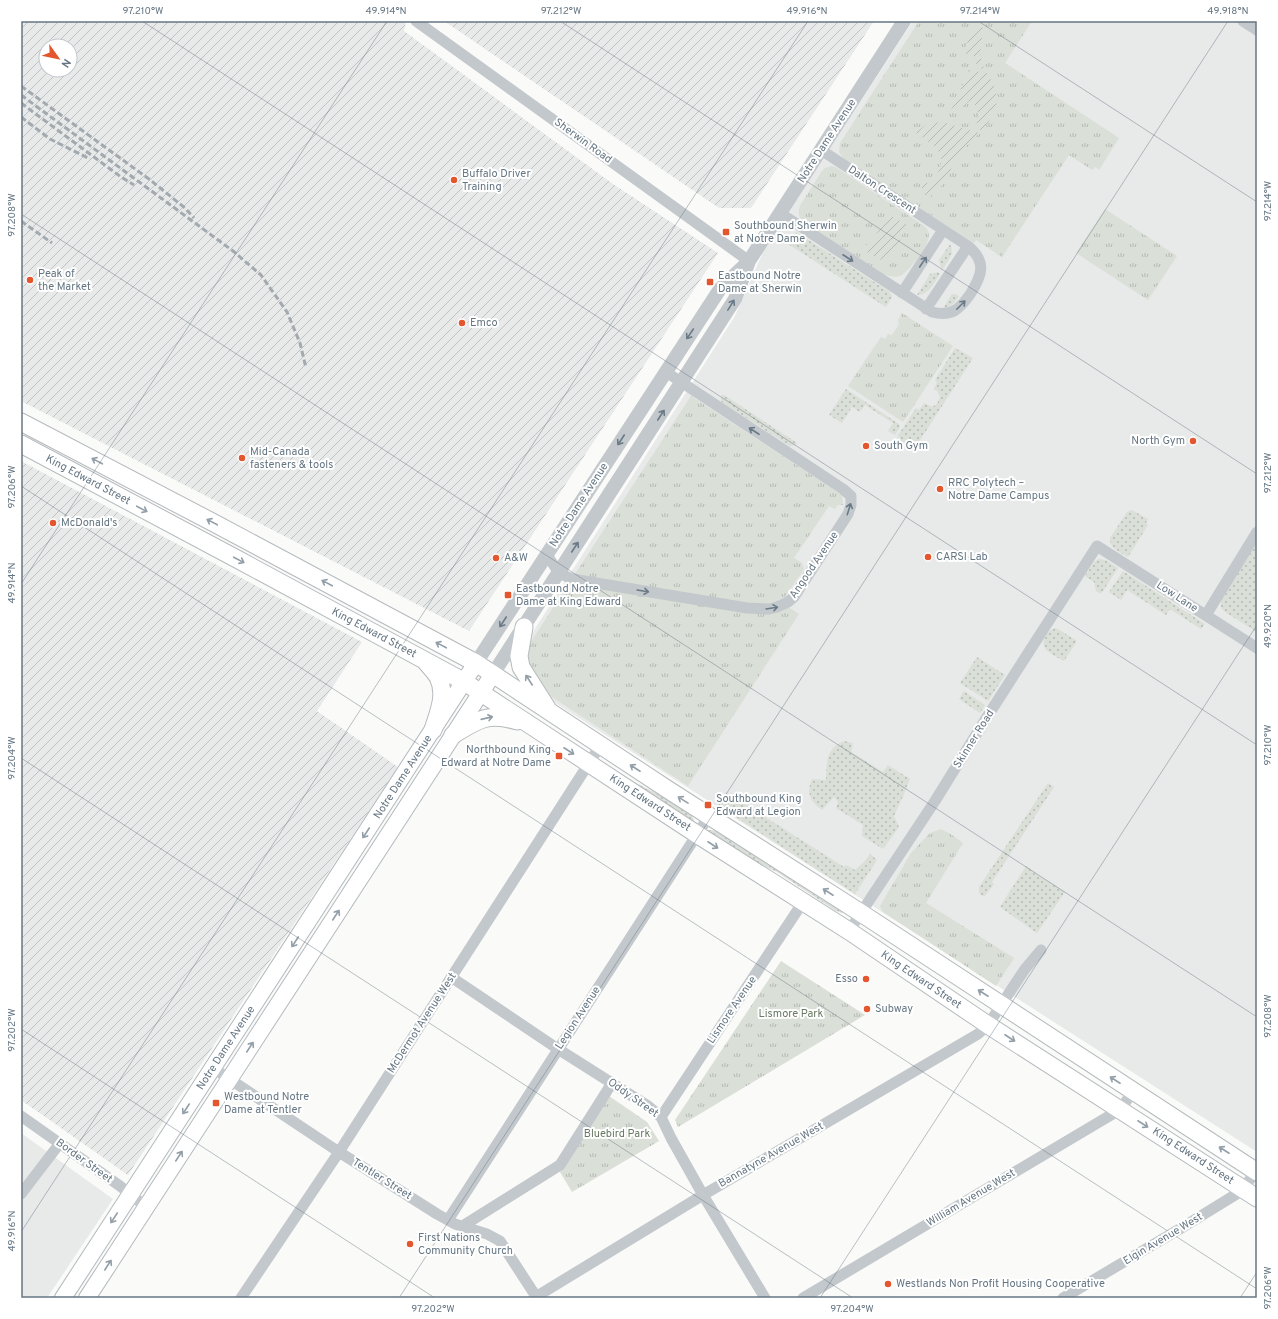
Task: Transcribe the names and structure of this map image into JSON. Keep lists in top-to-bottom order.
{
  "streets": {
    "main road": ["Notre Dame Avenue", "King Edward Street"],
    "street": [
      "Sherwin Road",
      "Dalton Crescent",
      "Angood Avenue",
      "Low Lane",
      "Skinner Road",
      "Lismore Avenue",
      "Legion Avenue",
      "McDermot Avenue West",
      "Oddy Street",
      "Bannatyne Avenue West",
      "Border Street",
      "Tentler Street",
      "William Avenue West",
      "Elgin Avenue West"
    ]
  },
  "crossings": [
    ["Sherwin Road", "Notre Dame Avenue"],
    ["Notre Dame Avenue", "Dalton Crescent"],
    ["Notre Dame Avenue", "King Edward Street"],
    ["Notre Dame Avenue", "Angood Avenue"],
    ["Notre Dame Avenue", "Border Street"],
    ["Notre Dame Avenue", "Tentler Street"],
    ["King Edward Street", "Skinner Road"],
    ["King Edward Street", "Lismore Avenue"],
    ["King Edward Street", "Legion Avenue"],
    ["King Edward Street", "McDermot Avenue West"],
    ["King Edward Street", "Bannatyne Avenue West"],
    ["King Edward Street", "William Avenue West"],
    ["King Edward Street", "Elgin Avenue West"],
    ["Low Lane", "Skinner Road"],
    ["Lismore Avenue", "Oddy Street"],
    ["Legion Avenue", "Oddy Street"],
    ["Legion Avenue", "Tentler Street"],
    ["McDermot Avenue West", "Oddy Street"],
    ["McDermot Avenue West", "Tentler Street"],
    ["Oddy Street", "Bannatyne Avenue West"],
    ["Bannatyne Avenue West", "Tentler Street"]
  ],
  "parks": ["Lismore Park", "Bluebird Park"],
  "places": {
    "other": [
      "Buffalo Driver Training",
      "Peak of the Market",
      "Emco",
      "North Gym",
      "South Gym",
      "Mid-Canada fasteners & tools",
      "RRC Polytech – Notre Dame Campus",
      "McDonald's",
      "CARSI Lab",
      "A&W",
      "Esso",
      "Subway",
      "First Nations Community Church",
      "Westlands Non Profit Housing Cooperative"
    ],
    "transit": [
      "Southbound Sherwin at Notre Dame",
      "Eastbound Notre Dame at Sherwin",
      "Eastbound Notre Dame at King Edward",
      "Northbound King Edward at Notre Dame",
      "Southbound King Edward at Legion",
      "Westbound Notre Dame at Tentler"
    ]
  },
  "north": "bottom right",
  "coordinates": [
    "97.210°W",
    "49.914°N",
    "97.212°W",
    "49.916°N",
    "97.214°W",
    "49.918°N",
    "97.208°W",
    "97.206°W",
    "49.920°N",
    "97.204°W",
    "97.202°W"
  ]
}
